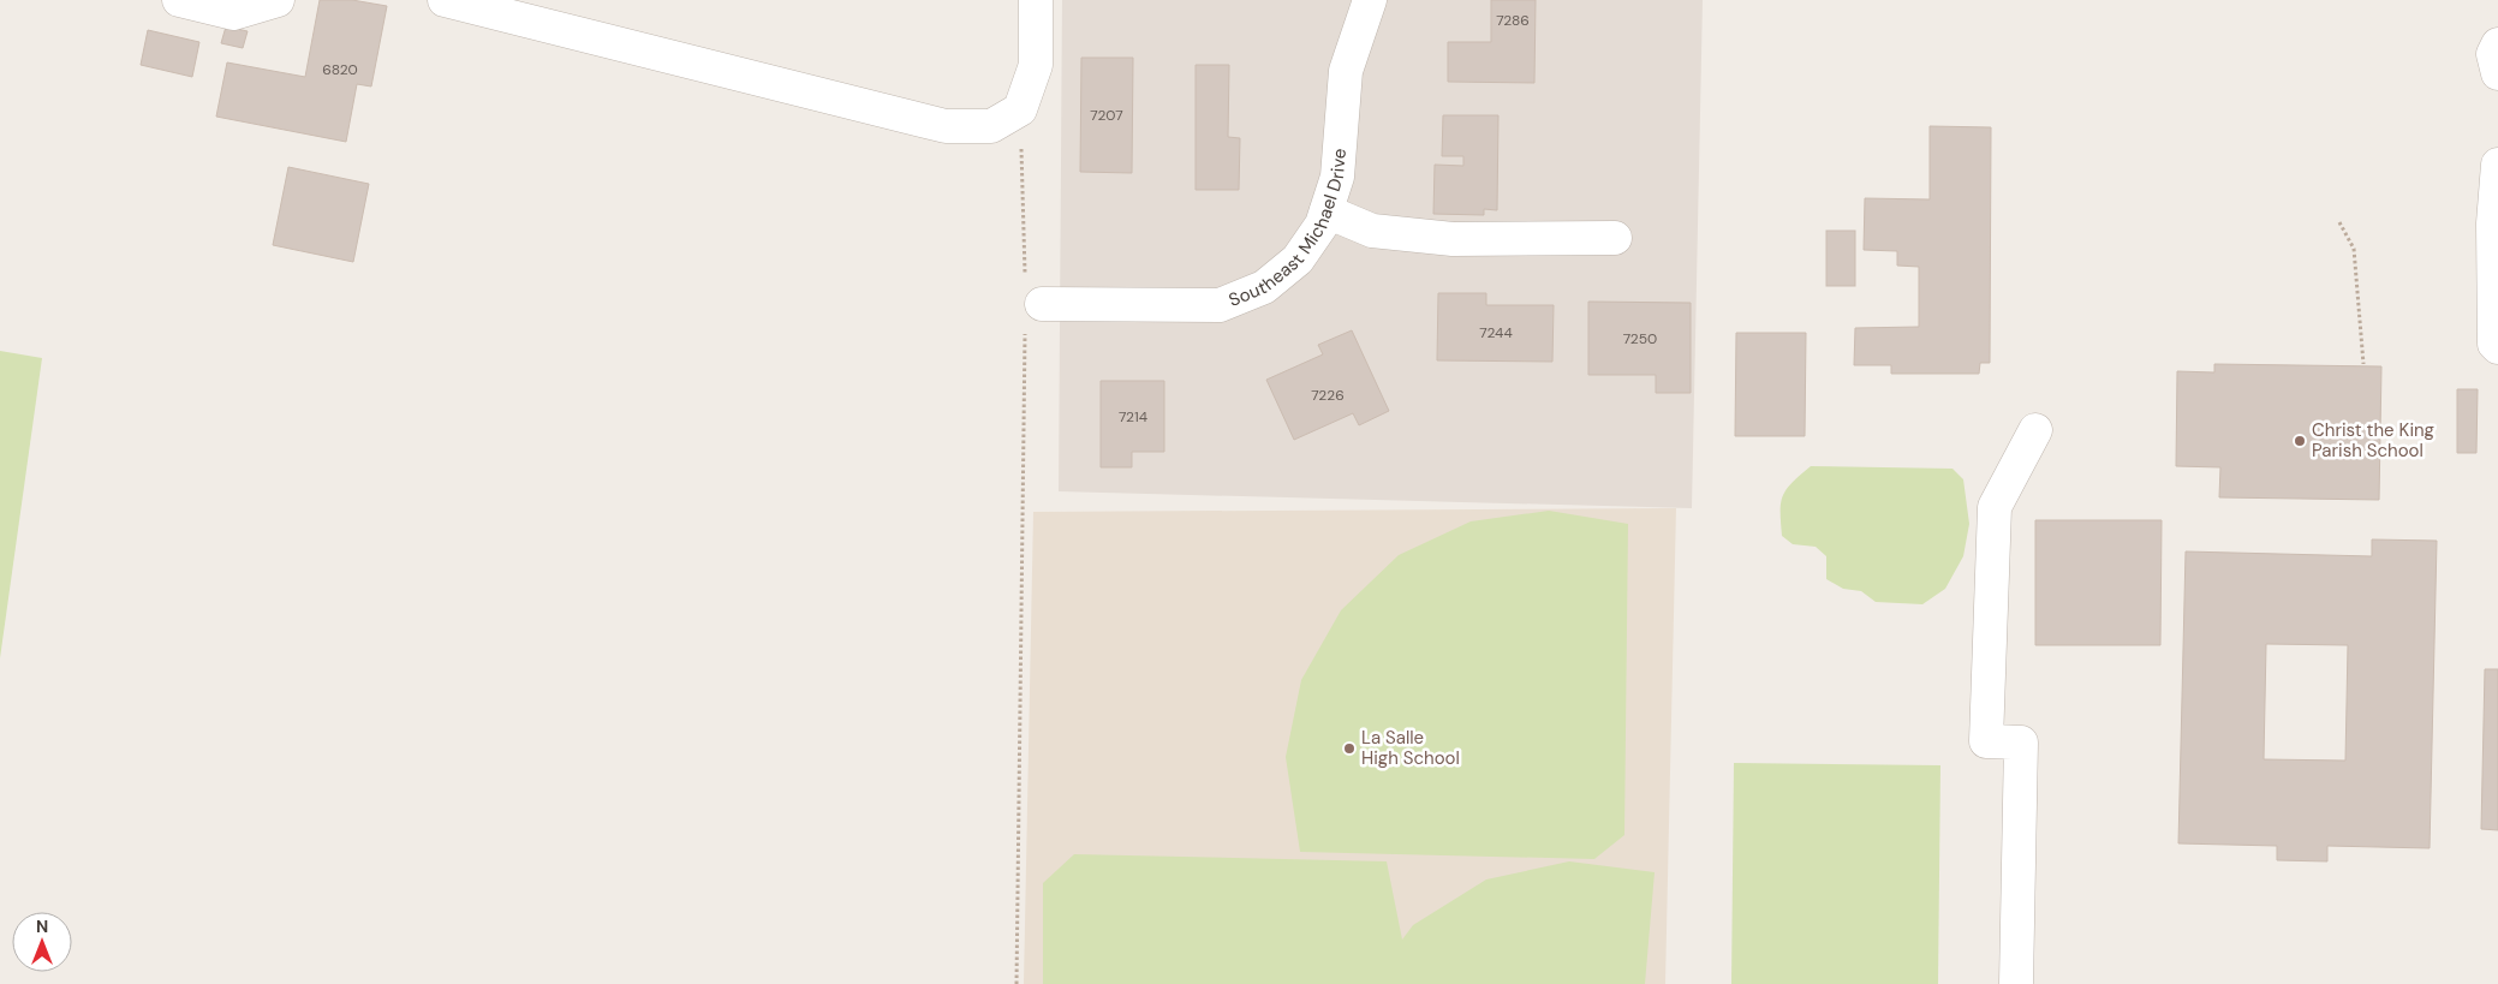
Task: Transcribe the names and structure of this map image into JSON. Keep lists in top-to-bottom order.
{
  "streets": {
    "street": ["Southeast Michael Drive"]
  },
  "places": ["Christ the King Parish School", "La Salle High School"],
  "house_numbers": [
    "7286",
    "6820",
    "7207",
    "7244",
    "7250",
    "7226",
    "7214"
  ],
  "north": "top"
}
